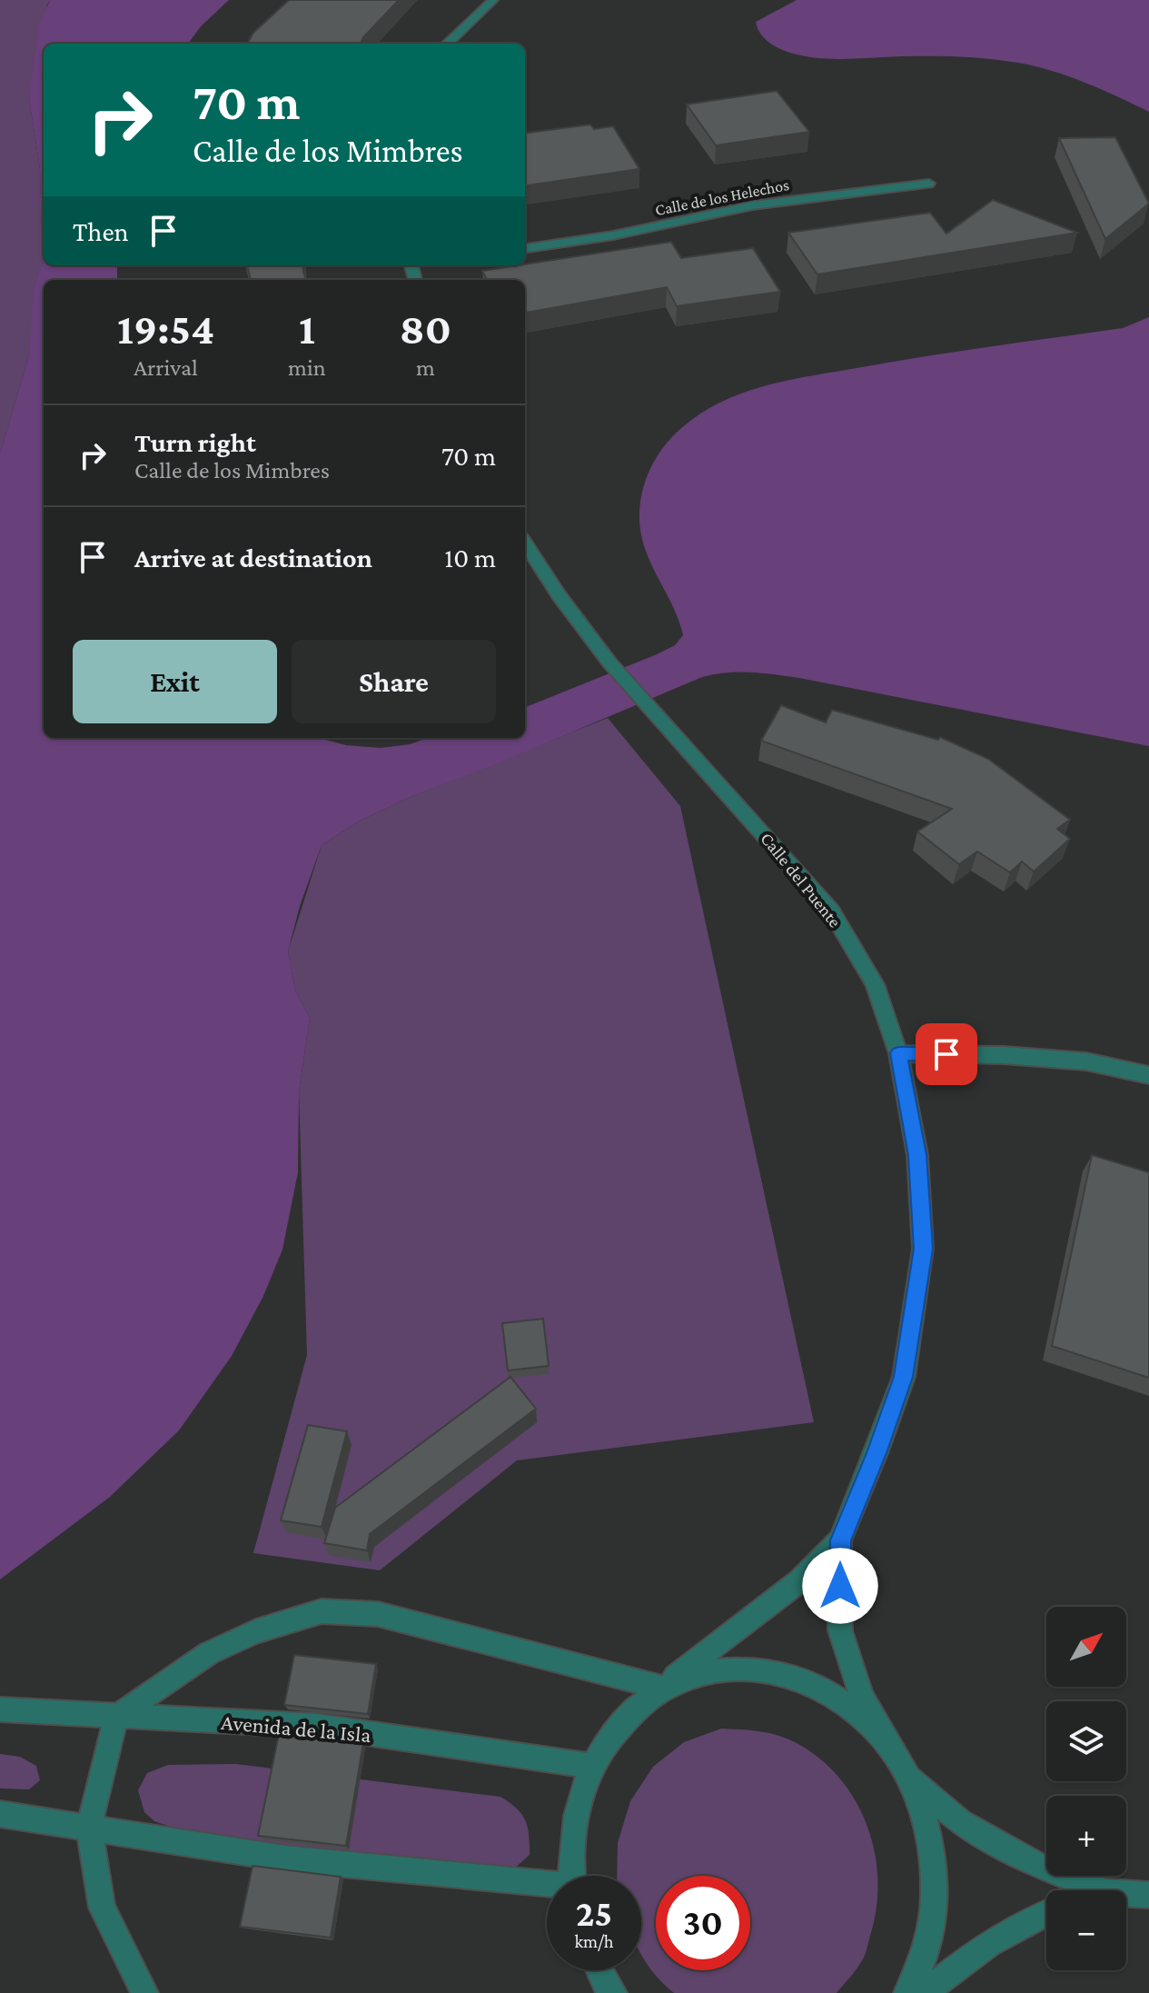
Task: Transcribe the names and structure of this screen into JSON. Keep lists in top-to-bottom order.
{
  "streets": {
    "street": ["Calle de los Helechos", "Calle del Puente", "Avenida de la Isla"]
  },
  "crossings": [
    ["Calle del Puente", "Avenida de la Isla"]
  ],
  "north": "top right",
  "page": {
    "turn": ["70 m", "Calle de los Mimbres"],
    "then": "Then",
    "eta": [
      "19:54",
      "Arrival",
      "1",
      "min",
      "80",
      "m"
    ],
    "list": [
      {
        "name": "Turn right",
        "note": "Calle de los Mimbres",
        "value": "70 m"
      },
      {
        "name": "Arrive at destination",
        "value": "10 m"
      }
    ],
    "buttons": ["Exit", "Share"],
    "map_buttons": ["+", "−"],
    "speed": "25 km/h",
    "limit": "30"
  }
}
